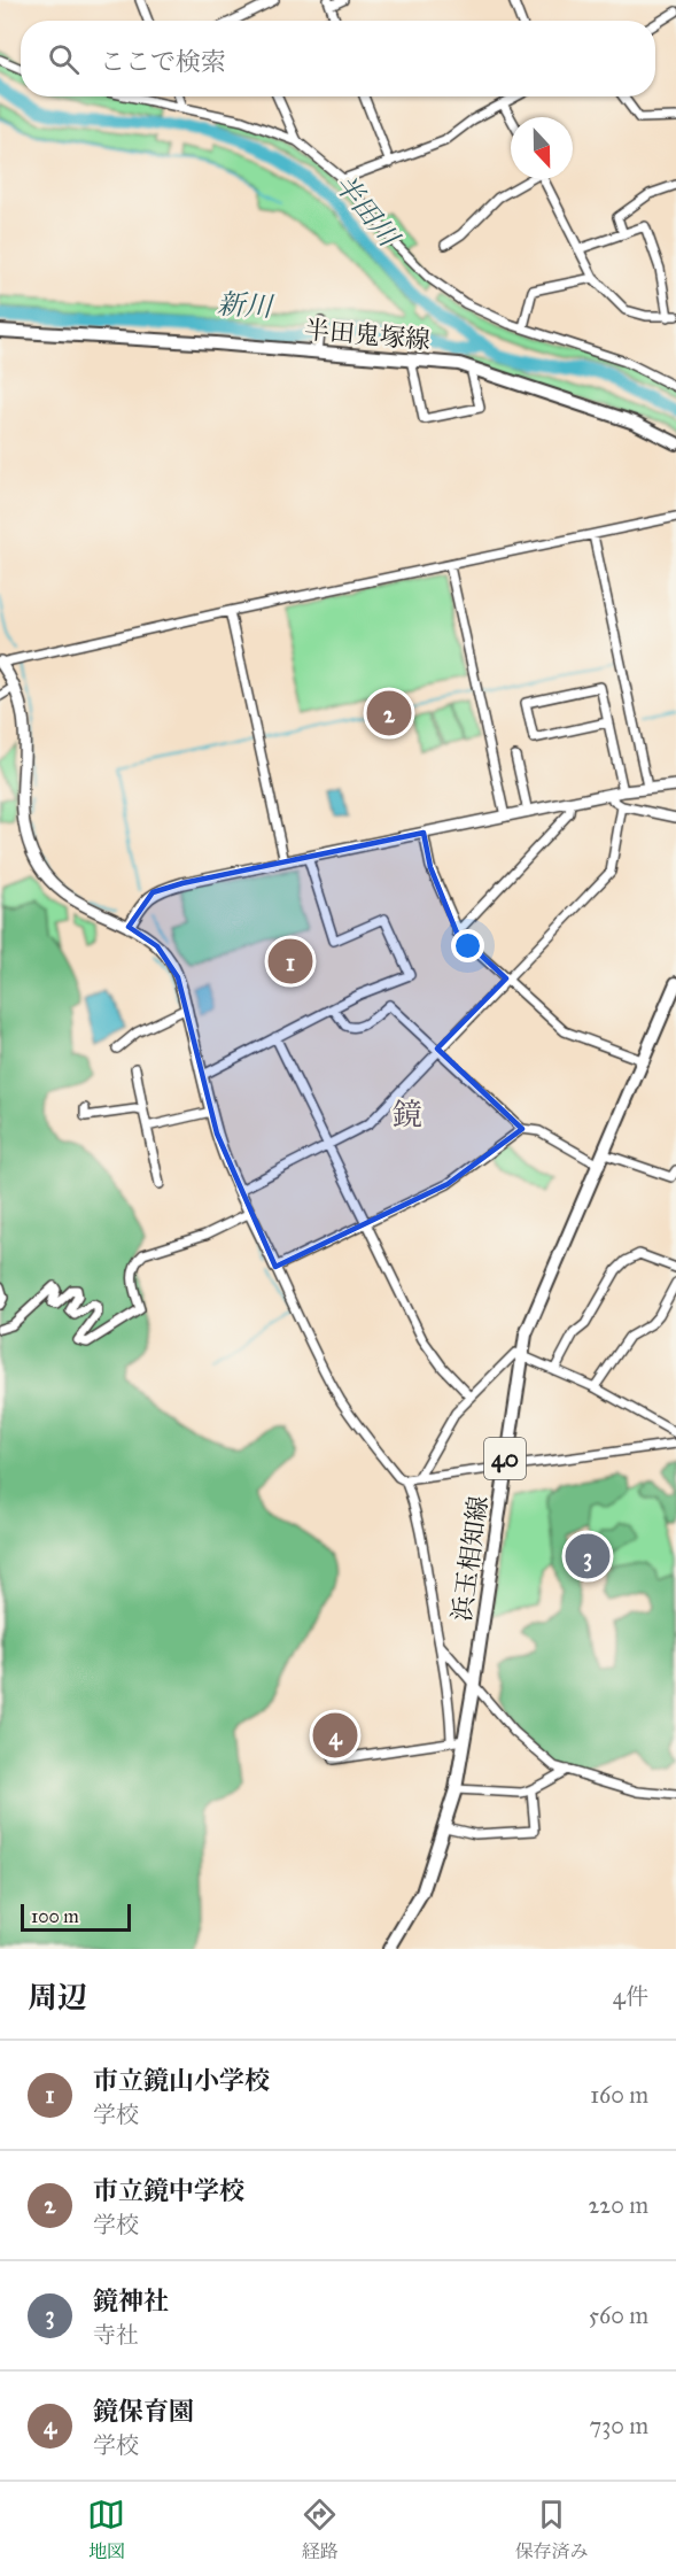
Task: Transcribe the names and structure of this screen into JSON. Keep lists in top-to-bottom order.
{
  "streets": {
    "main road": ["半田鬼塚線", "40", "浜玉相知線"]
  },
  "districts": ["鏡"],
  "water": ["半田川", "新川"],
  "scale_bar": "100 m",
  "north": "bottom",
  "page": {
    "search": "ここで検索",
    "pins": [
      "2",
      "1",
      "3",
      "4"
    ],
    "scale": "100 m",
    "heading": ["周辺", "4件"],
    "list": [
      {
        "mark": "1",
        "name": "市立鏡山小学校",
        "note": "学校",
        "value": "160 m"
      },
      {
        "mark": "2",
        "name": "市立鏡中学校",
        "note": "学校",
        "value": "220 m"
      },
      {
        "mark": "3",
        "name": "鏡神社",
        "note": "寺社",
        "value": "560 m"
      },
      {
        "mark": "4",
        "name": "鏡保育園",
        "note": "学校",
        "value": "730 m"
      }
    ],
    "nav": ["地図", "経路", "保存済み"]
  }
}
